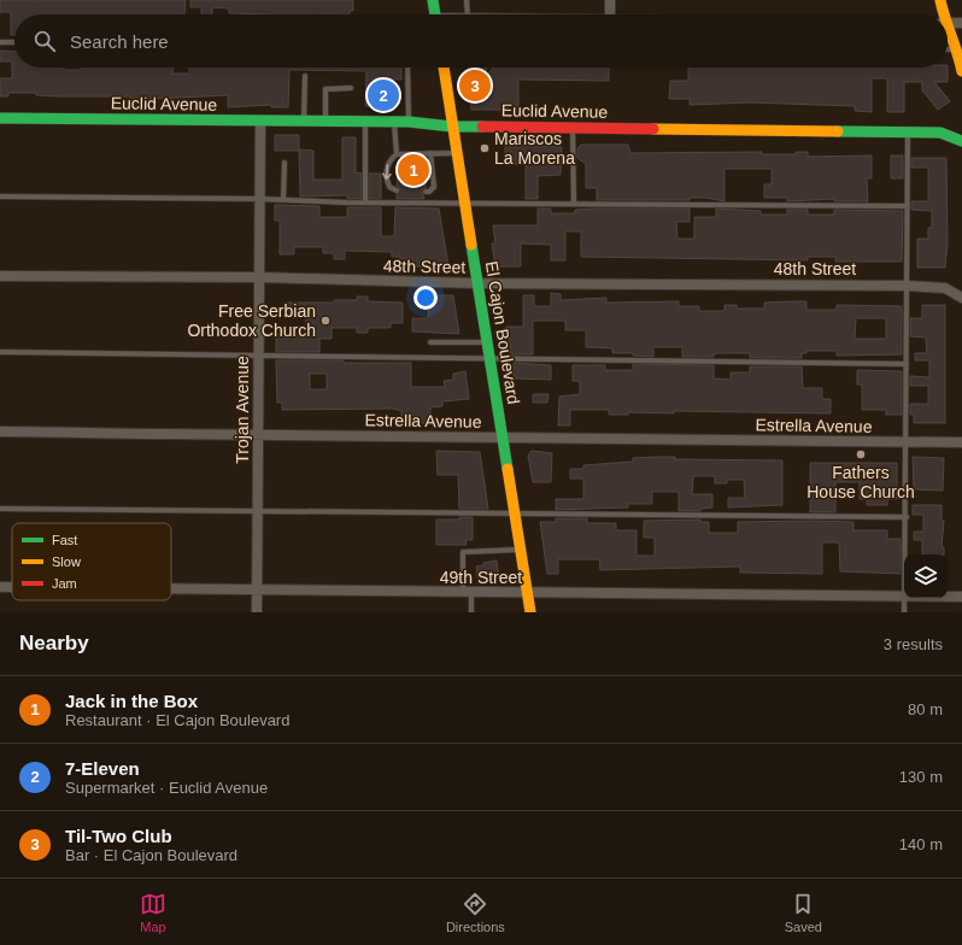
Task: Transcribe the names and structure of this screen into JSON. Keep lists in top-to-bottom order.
{
  "streets": {
    "main road": ["Euclid Avenue", "El Cajon Boulevard"],
    "street": [
      "48th Street",
      "Trojan Avenue",
      "Estrella Avenue",
      "49th Street"
    ]
  },
  "crossings": [
    ["Euclid Avenue", "El Cajon Boulevard"],
    ["Euclid Avenue", "Trojan Avenue"],
    ["48th Street", "El Cajon Boulevard"],
    ["48th Street", "Trojan Avenue"],
    ["El Cajon Boulevard", "Estrella Avenue"],
    ["El Cajon Boulevard", "49th Street"],
    ["Trojan Avenue", "Estrella Avenue"],
    ["Trojan Avenue", "49th Street"]
  ],
  "places": ["Mariscos La Morena", "Free Serbian Orthodox Church", "Fathers House Church"],
  "legend": ["Fast", "Slow", "Jam"],
  "page": {
    "search": "Search here",
    "pins": ["3", "2", "1"],
    "heading": ["Nearby", "3 results"],
    "list": [
      {
        "mark": "1",
        "name": "Jack in the Box",
        "note": "Restaurant · El Cajon Boulevard",
        "value": "80 m"
      },
      {
        "mark": "2",
        "name": "7-Eleven",
        "note": "Supermarket · Euclid Avenue",
        "value": "130 m"
      },
      {
        "mark": "3",
        "name": "Til-Two Club",
        "note": "Bar · El Cajon Boulevard",
        "value": "140 m"
      }
    ],
    "nav": ["Map", "Directions", "Saved"]
  }
}
